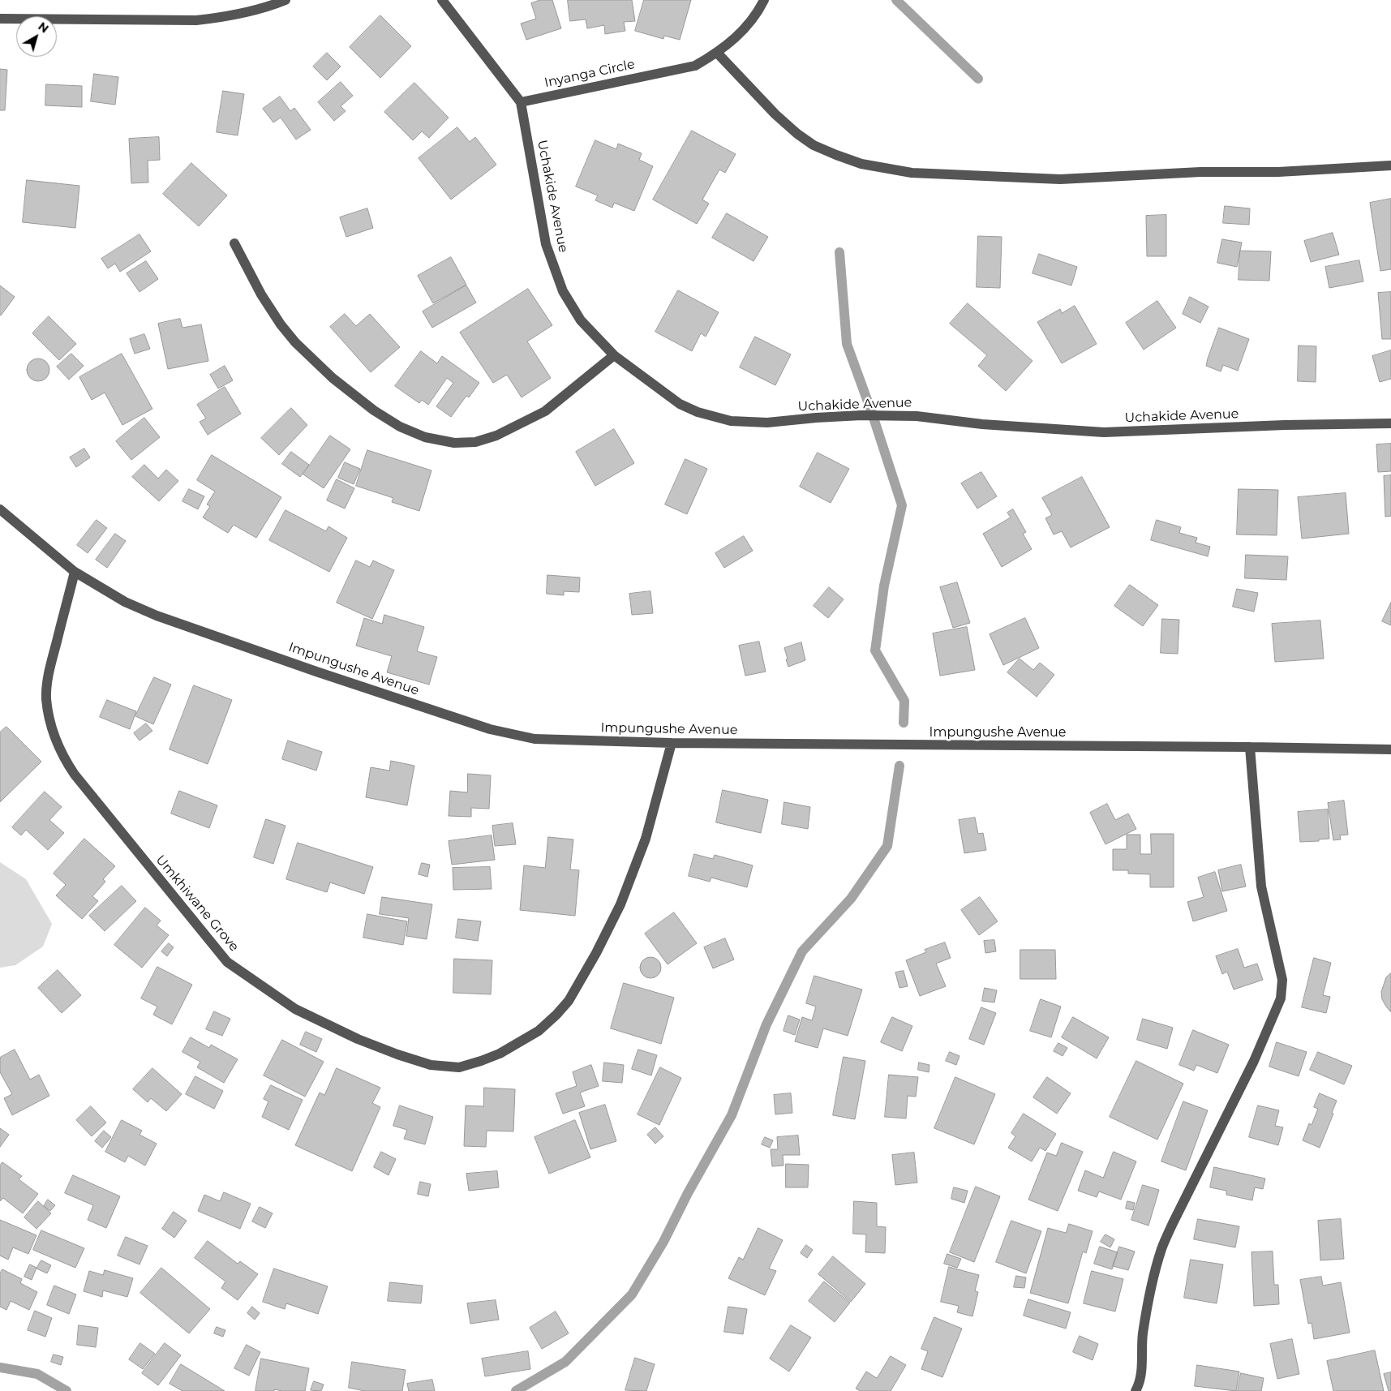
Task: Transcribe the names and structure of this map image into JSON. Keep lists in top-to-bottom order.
{
  "streets": {
    "street": [
      "Inyanga Circle",
      "Uchakide Avenue",
      "Impungushe Avenue",
      "Umkhiwane Grove"
    ]
  },
  "crossings": [
    ["Inyanga Circle", "Uchakide Avenue"],
    ["Impungushe Avenue", "Umkhiwane Grove"]
  ],
  "north": "top right"
}
